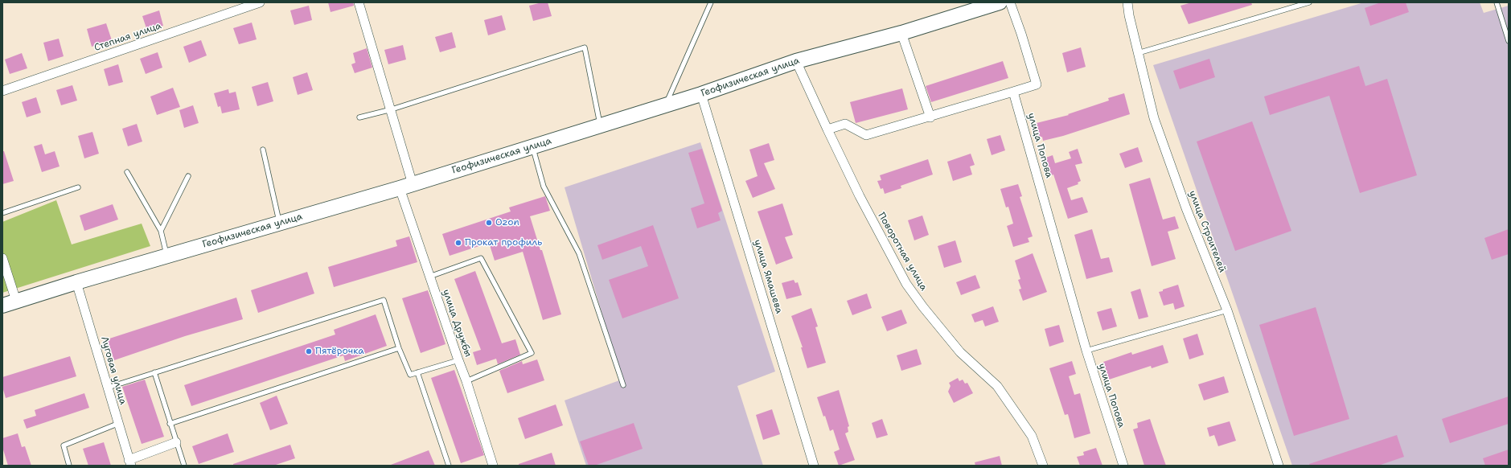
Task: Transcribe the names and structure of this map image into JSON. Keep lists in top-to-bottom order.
{
  "streets": {
    "main road": ["Геофизическая улица"],
    "street": [
      "Степная улица",
      "улица Попова",
      "улица Строителей",
      "Поворотная улица",
      "улица Ямашева",
      "улица Дружбы",
      "Луговая улица"
    ]
  },
  "crossings": [
    ["Геофизическая улица", "улица Ямашева"],
    ["Геофизическая улица", "улица Дружбы"],
    ["Геофизическая улица", "Луговая улица"]
  ],
  "places": ["Ozon", "Прокат профиль", "Пятёрочка"]
}
